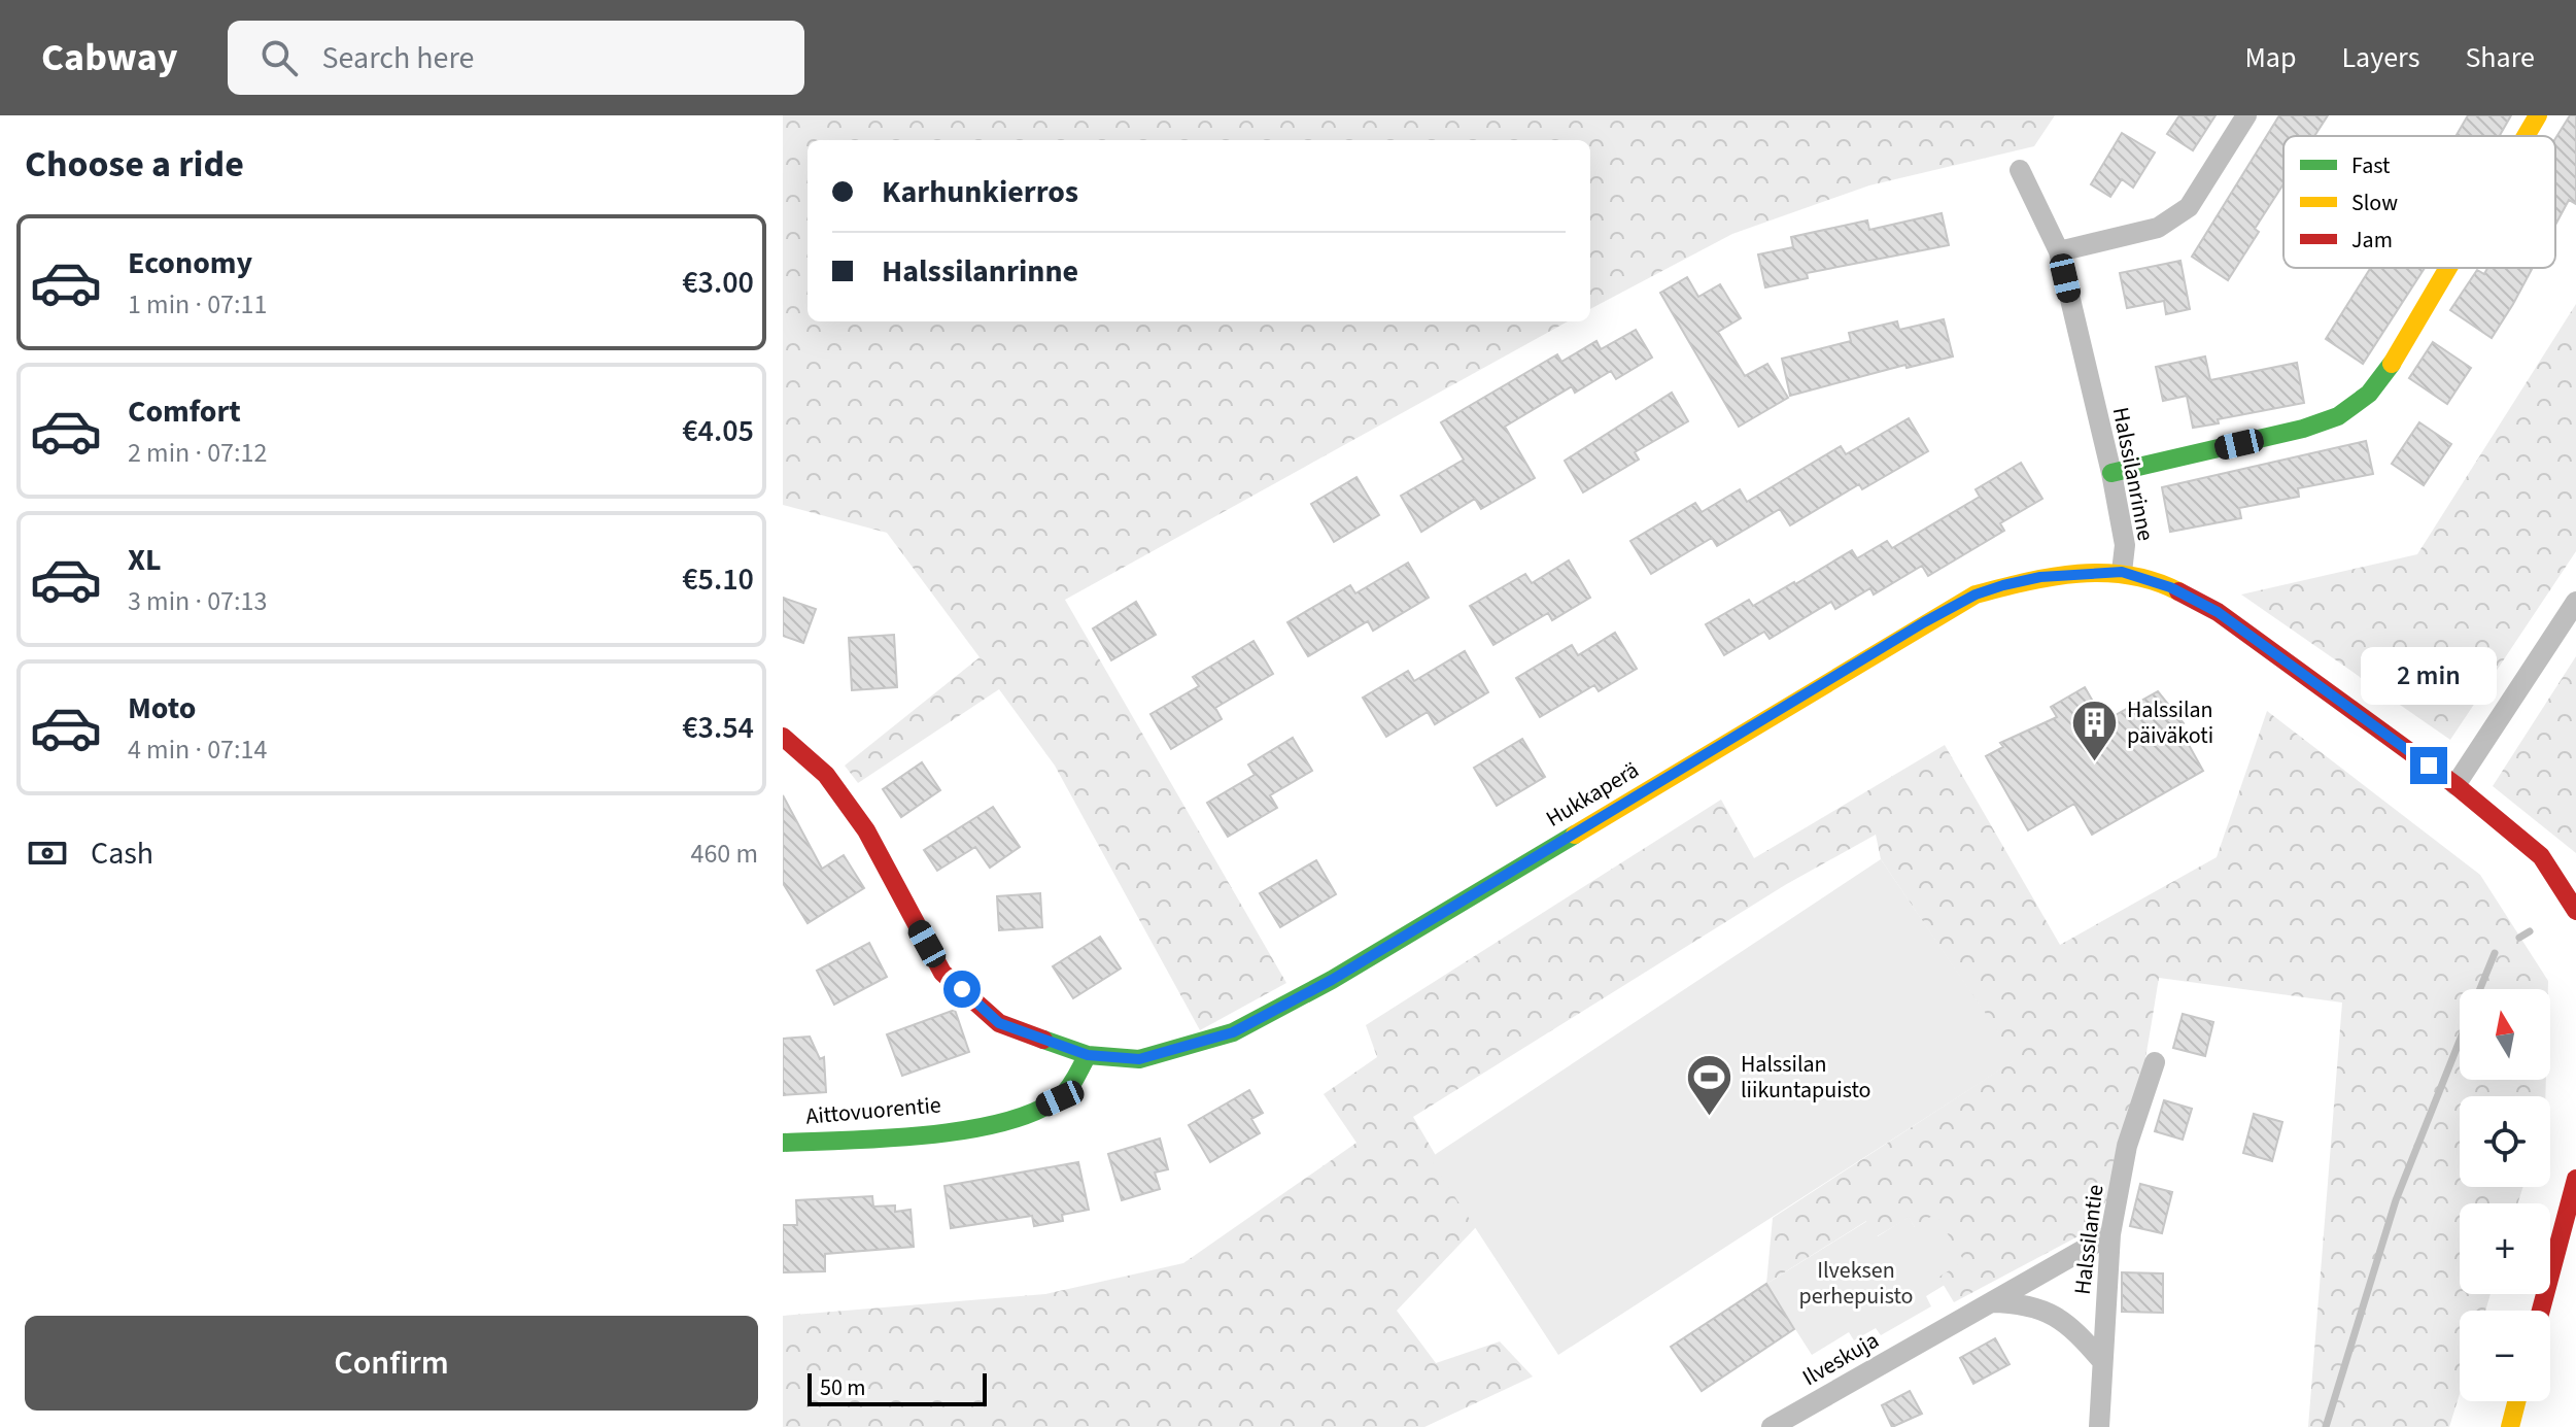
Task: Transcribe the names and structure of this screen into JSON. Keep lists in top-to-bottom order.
{
  "streets": {
    "street": [
      "Halssilanrinne",
      "Hukkaperä",
      "Aittovuorentie",
      "Halssilantie",
      "Ilveskuja"
    ]
  },
  "crossings": [
    ["Halssilanrinne", "Hukkaperä"],
    ["Hukkaperä", "Aittovuorentie"],
    ["Halssilantie", "Ilveskuja"]
  ],
  "parks": ["Ilveksen perhepuisto"],
  "places": {
    "building": ["Halssilan päiväkoti"],
    "sports": ["Halssilan liikuntapuisto"]
  },
  "legend": ["Fast", "Slow", "Jam"],
  "scale_bar": "50 m",
  "north": "top",
  "page": {
    "header": "Cabway",
    "search": "Search here",
    "nav": ["Map", "Layers", "Share"],
    "heading": "Choose a ride",
    "banner": ["Karhunkierros", "Halssilanrinne"],
    "list": [
      {
        "name": "Economy",
        "note": "1 min · 07:11",
        "value": "€3.00"
      },
      {
        "name": "Comfort",
        "note": "2 min · 07:12",
        "value": "€4.05"
      },
      {
        "name": "XL",
        "note": "3 min · 07:13",
        "value": "€5.10"
      },
      {
        "name": "Moto",
        "note": "4 min · 07:14",
        "value": "€3.54"
      }
    ],
    "bubble": "2 min",
    "pay": ["Cash", "460 m"],
    "map_buttons": ["+", "−"],
    "buttons": "Confirm",
    "scale": "50 m"
  }
}
